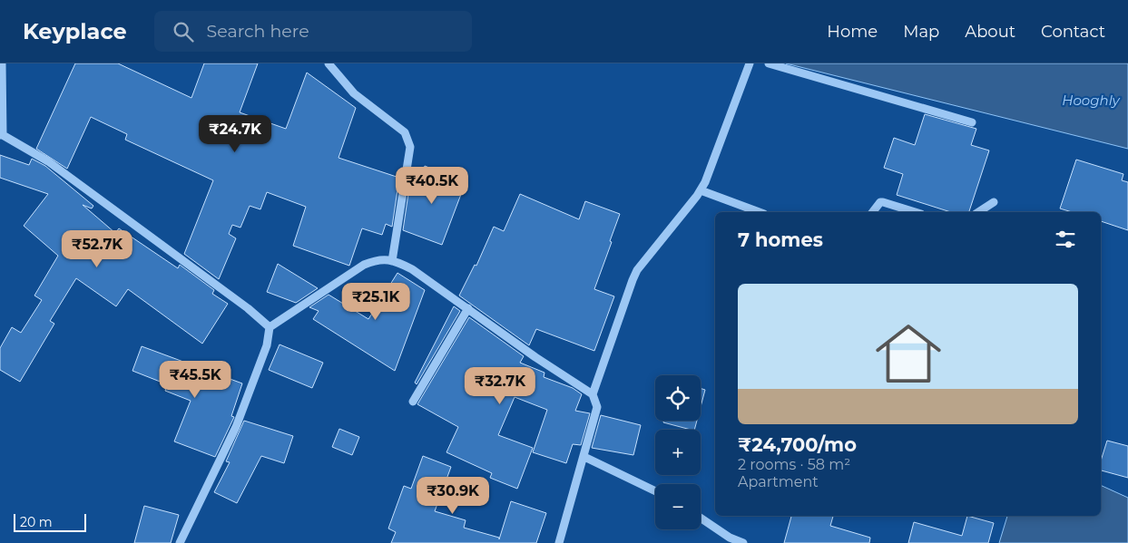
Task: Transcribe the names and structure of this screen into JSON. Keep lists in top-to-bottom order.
{
  "water": ["Hooghly"],
  "scale_bar": "20 m",
  "page": {
    "header": "Keyplace",
    "search": "Search here",
    "nav": [
      "Home",
      "Map",
      "About",
      "Contact"
    ],
    "price": [
      "₹24.7K",
      "₹40.5K",
      "₹52.7K",
      "₹25.1K",
      "₹45.5K",
      "₹32.7K",
      "₹30.9K"
    ],
    "heading": "7 homes",
    "list": [
      {
        "name": "₹24,700/mo",
        "note": "2 rooms · 58 m² · Apartment"
      }
    ],
    "map_buttons": ["+", "−"],
    "scale": "20 m"
  }
}
